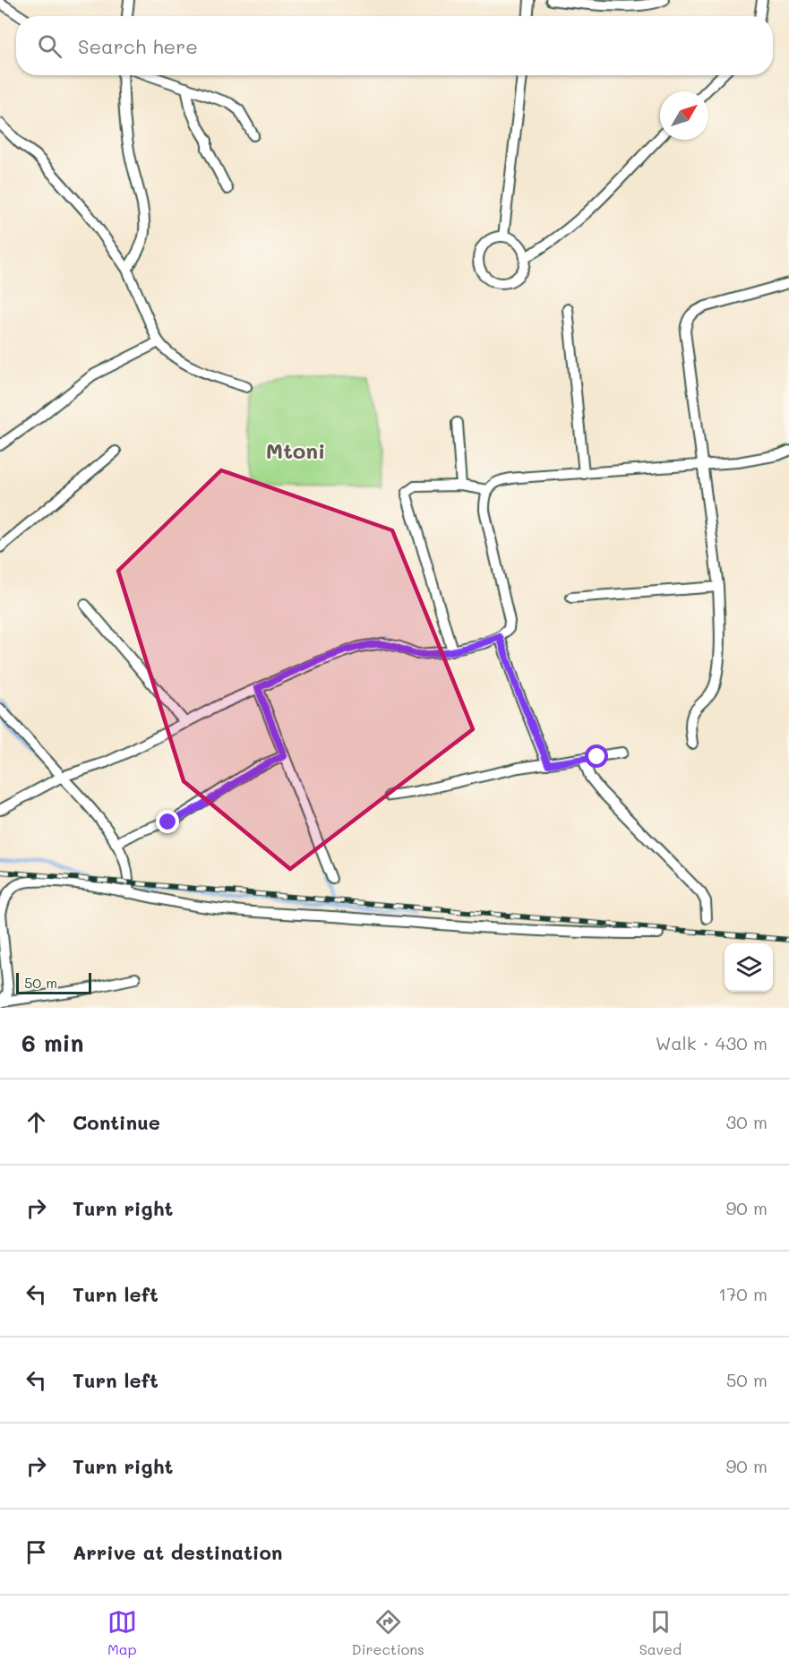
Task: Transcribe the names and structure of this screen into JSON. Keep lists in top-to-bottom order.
{
  "districts": ["Mtoni"],
  "scale_bar": "50 m",
  "north": "top right",
  "page": {
    "search": "Search here",
    "scale": "50 m",
    "heading": ["6 min", "Walk · 430 m"],
    "list": [
      ["Continue", "30 m"],
      ["Turn right", "90 m"],
      ["Turn left", "170 m"],
      ["Turn left", "50 m"],
      ["Turn right", "90 m"],
      "Arrive at destination"
    ],
    "nav": ["Map", "Directions", "Saved"]
  }
}
